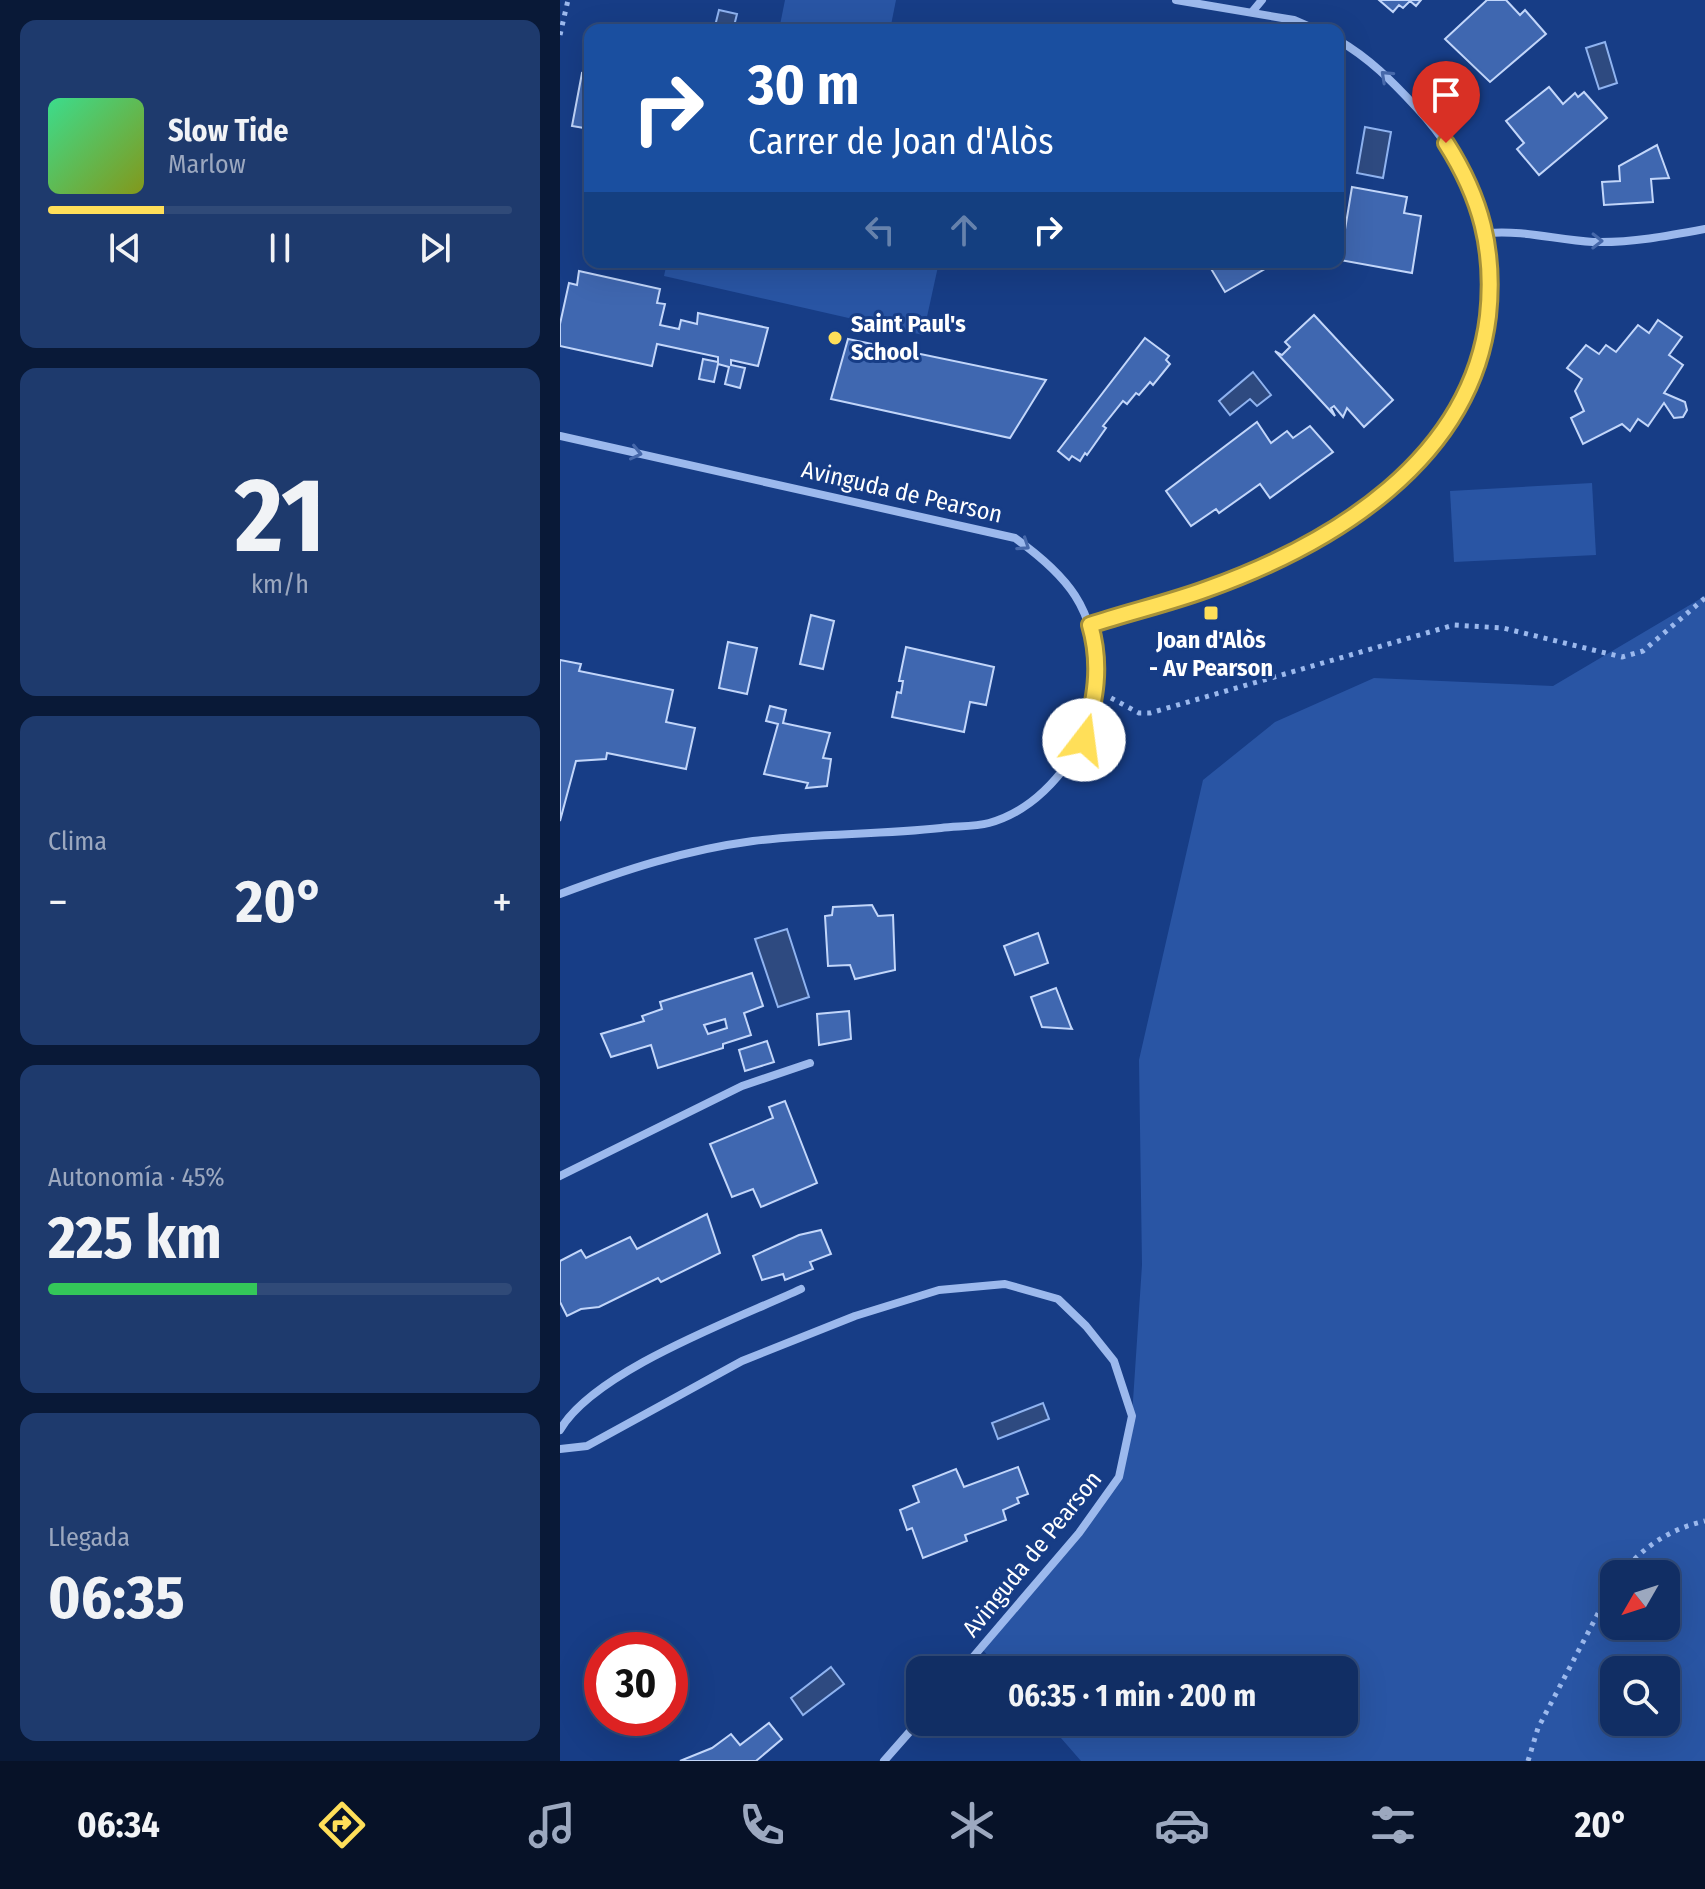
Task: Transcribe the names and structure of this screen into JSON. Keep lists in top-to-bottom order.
{
  "streets": {
    "street": ["Avinguda de Pearson"]
  },
  "places": {
    "other": ["Saint Paul's School"],
    "transit": ["Joan d'Alòs - Av Pearson"]
  },
  "north": "bottom left",
  "page": {
    "turn": ["30 m", "Carrer de Joan d'Alòs"],
    "song": ["Slow Tide", "Marlow"],
    "tile": [
      ["21", "km/h"],
      "Clima",
      ["Autonomía · 45%", "225 km"],
      ["Llegada", "06:35"]
    ],
    "heat": ["−", "20°", "+"],
    "limit": "30",
    "trip": "06:35 · 1 min · 200 m",
    "tabs": ["06:34", "20°"]
  }
}
